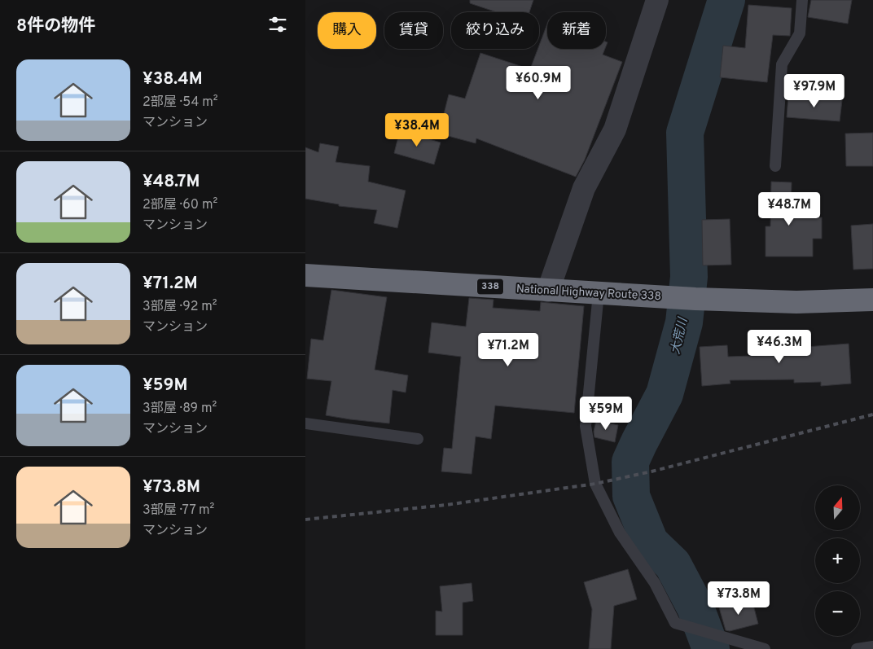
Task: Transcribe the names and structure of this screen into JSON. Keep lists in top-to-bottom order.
{
  "streets": {
    "highway": ["338", "National Highway Route 338"]
  },
  "water": ["大荒川"],
  "north": "top",
  "page": {
    "heading": "8件の物件",
    "chip": [
      "購入",
      "賃貸",
      "絞り込み",
      "新着"
    ],
    "list": [
      {
        "name": "¥38.4M",
        "note": "2部屋 · 54 m² · マンション"
      },
      {
        "name": "¥48.7M",
        "note": "2部屋 · 60 m² · マンション"
      },
      {
        "name": "¥71.2M",
        "note": "3部屋 · 92 m² · マンション"
      },
      {
        "name": "¥59M",
        "note": "3部屋 · 89 m² · マンション"
      },
      {
        "name": "¥73.8M",
        "note": "3部屋 · 77 m² · マンション"
      }
    ],
    "price": [
      "¥60.9M",
      "¥97.9M",
      "¥38.4M",
      "¥48.7M",
      "¥46.3M",
      "¥71.2M",
      "¥59M",
      "¥73.8M"
    ],
    "map_buttons": ["+", "−"]
  }
}
